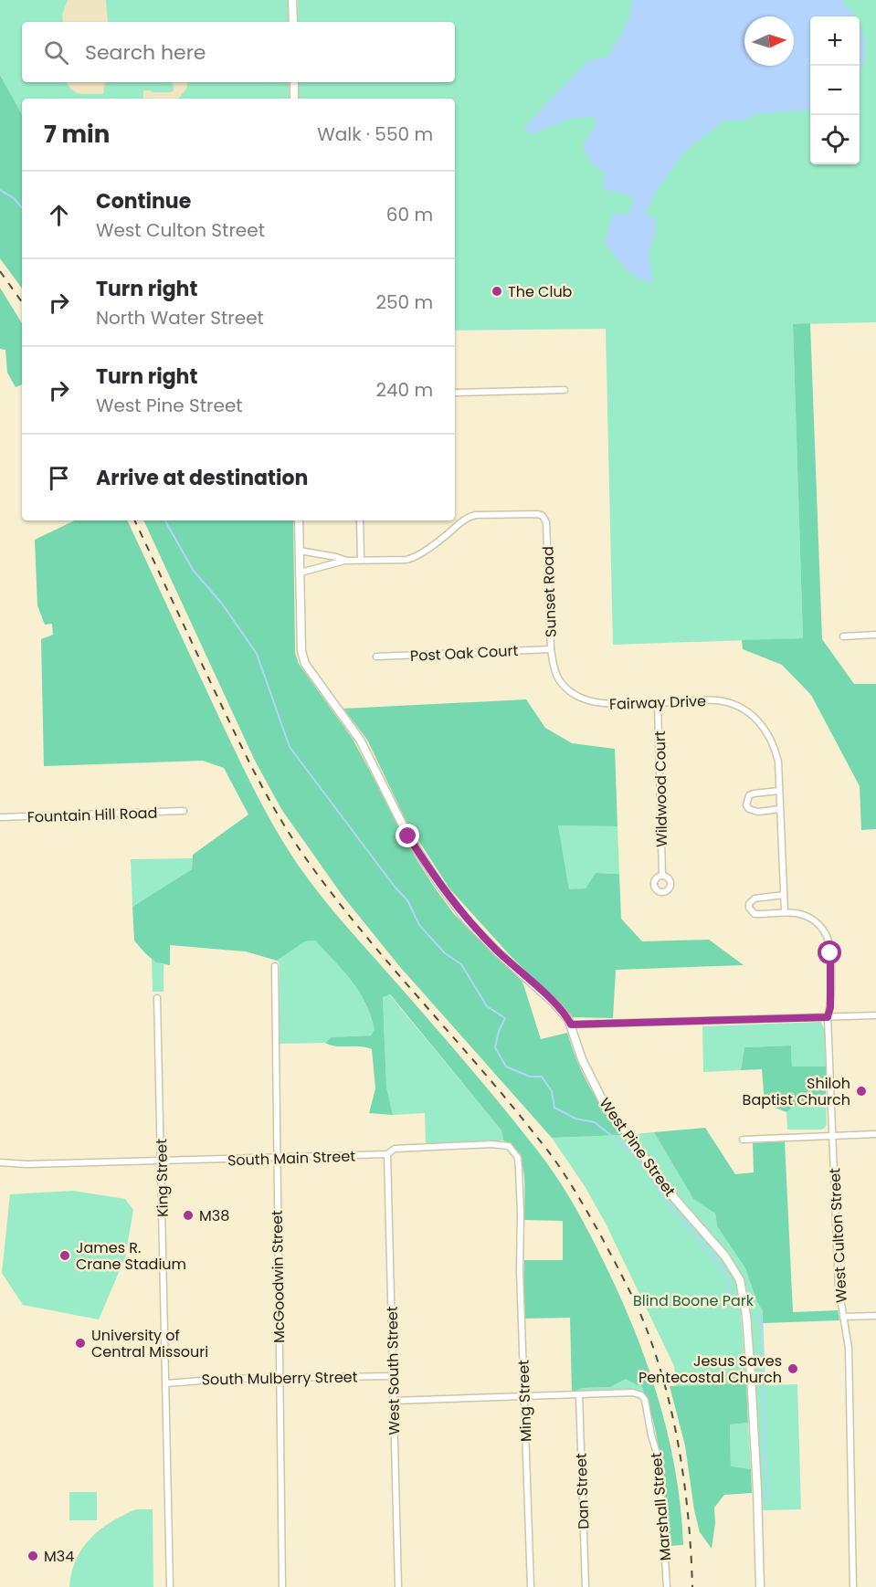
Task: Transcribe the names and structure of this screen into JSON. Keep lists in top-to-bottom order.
{
  "streets": {
    "street": [
      "Sunset Road",
      "Post Oak Court",
      "Fairway Drive",
      "Wildwood Court",
      "Fountain Hill Road",
      "West Pine Street",
      "South Main Street",
      "King Street",
      "West Culton Street",
      "McGoodwin Street",
      "West South Street",
      "South Mulberry Street",
      "Ming Street",
      "Dan Street",
      "Marshall Street"
    ]
  },
  "crossings": [
    ["Sunset Road", "Post Oak Court"],
    ["Sunset Road", "Fairway Drive"],
    ["Post Oak Court", "Fairway Drive"],
    ["Fairway Drive", "Wildwood Court"],
    ["Fairway Drive", "West Culton Street"],
    ["South Main Street", "King Street"],
    ["South Main Street", "McGoodwin Street"],
    ["South Main Street", "West South Street"],
    ["South Main Street", "Ming Street"],
    ["King Street", "South Mulberry Street"],
    ["McGoodwin Street", "South Mulberry Street"],
    ["West South Street", "South Mulberry Street"],
    ["Dan Street", "Marshall Street"]
  ],
  "parks": ["Blind Boone Park"],
  "places": [
    "The Club",
    "Shiloh Baptist Church",
    "M38",
    "James R. Crane Stadium",
    "University of Central Missouri",
    "Jesus Saves Pentecostal Church",
    "M34"
  ],
  "north": "right",
  "page": {
    "map_buttons": ["+", "−"],
    "search": "Search here",
    "heading": ["7 min", "Walk · 550 m"],
    "list": [
      ["Continue", "West Culton Street", "60 m"],
      ["Turn right", "North Water Street", "250 m"],
      ["Turn right", "West Pine Street", "240 m"],
      "Arrive at destination"
    ]
  }
}
